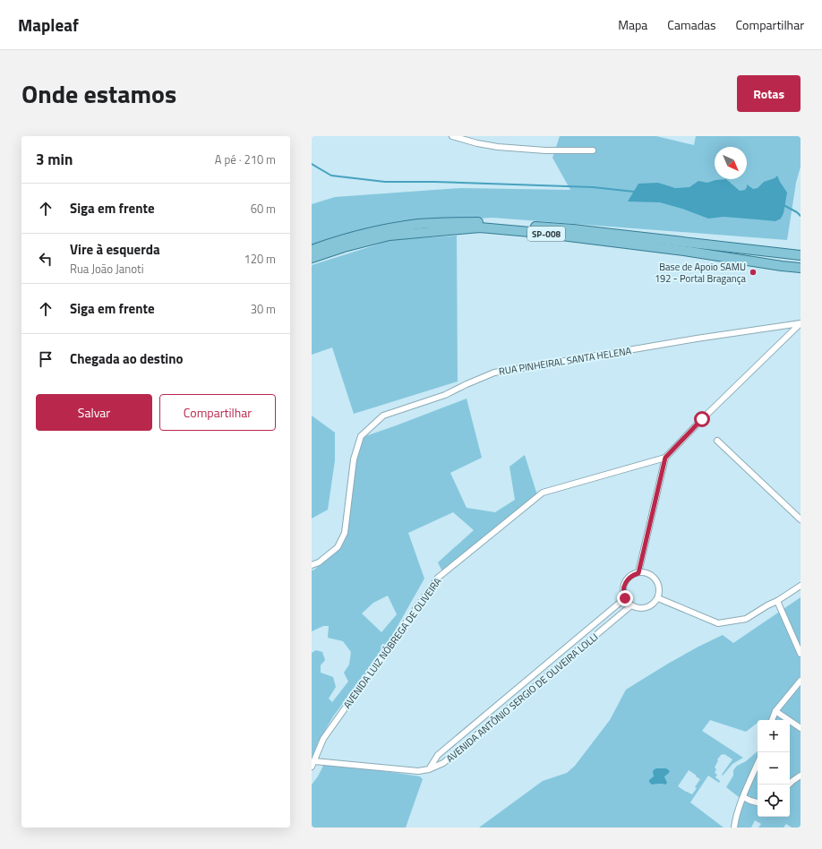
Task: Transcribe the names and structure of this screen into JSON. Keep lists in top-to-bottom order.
{
  "streets": {
    "main road": ["SP-008"],
    "street": ["RUA PINHEIRAL SANTA HELENA", "AVENIDA LUIZ NÓBREGA DE OLIVEIRA", "AVENIDA ANTÔNIO SERGIO DE OLIVEIRA LOLLI"]
  },
  "places": ["Base de Apoio SAMU 192 - Portal Bragança"],
  "north": "bottom right",
  "page": {
    "header": "Mapleaf",
    "nav": ["Mapa", "Camadas", "Compartilhar"],
    "title": "Onde estamos",
    "buttons": [
      "Rotas",
      ["Salvar", "Compartilhar"]
    ],
    "heading": ["3 min", "A pé · 210 m"],
    "list": [
      ["Siga em frente", "60 m"],
      ["Vire à esquerda", "Rua João Janoti", "120 m"],
      ["Siga em frente", "30 m"],
      "Chegada ao destino"
    ],
    "map_buttons": ["+", "−"]
  }
}
